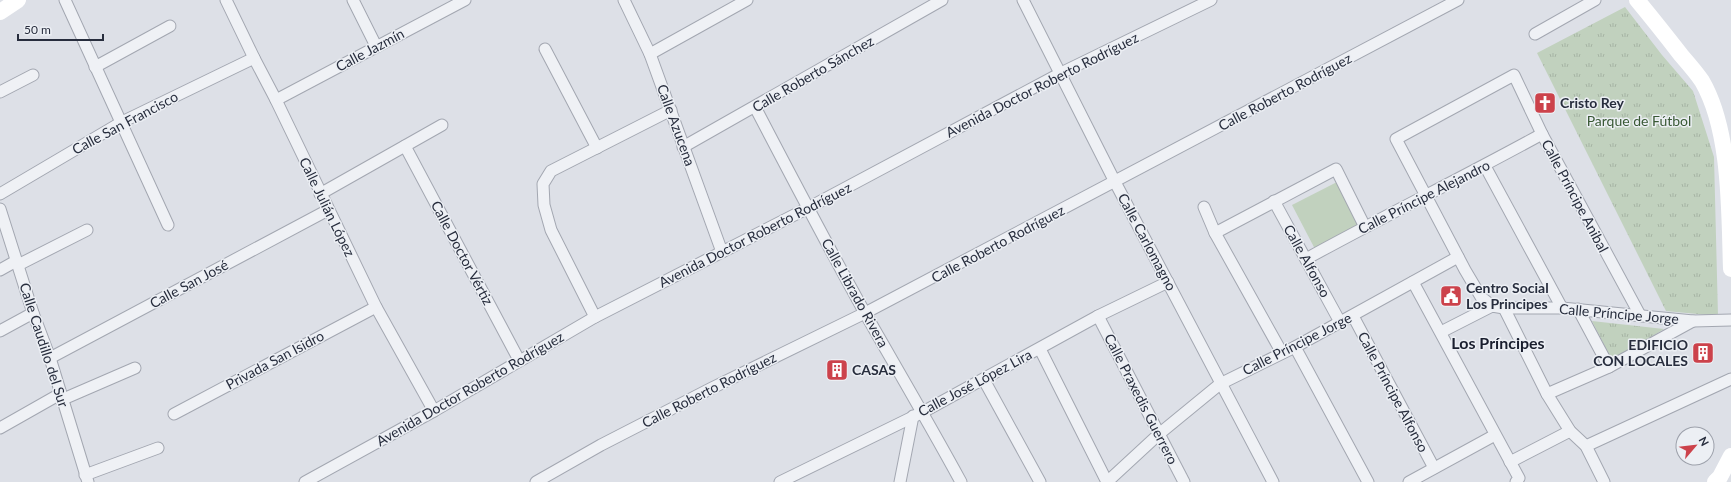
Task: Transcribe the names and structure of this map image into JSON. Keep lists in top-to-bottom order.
{
  "streets": {
    "street": [
      "Calle Jazmín",
      "Calle Roberto Sánchez",
      "Avenida Doctor Roberto Rodríguez",
      "Calle Roberto Rodríguez",
      "Calle San Francisco",
      "Calle Azucena",
      "Calle Príncipe Anibal",
      "Calle Príncipe Alejandro",
      "Calle Julián López",
      "Calle Carlomagno",
      "Calle Doctor Vértiz",
      "Calle Alfonso",
      "Calle San José",
      "Calle Librado Rivera",
      "Calle Príncipe Jorge",
      "Calle Caudillo del Sur",
      "Privada San Isidro",
      "Calle José López Lira",
      "Calle Príncipe Alfonso",
      "Calle Praxedis Guerrero"
    ]
  },
  "crossings": [
    ["Calle Jazmín", "Calle Julián López"],
    ["Calle Roberto Sánchez", "Calle Azucena"],
    ["Calle Roberto Sánchez", "Calle Librado Rivera"],
    ["Avenida Doctor Roberto Rodríguez", "Calle Azucena"],
    ["Avenida Doctor Roberto Rodríguez", "Calle Julián López"],
    ["Avenida Doctor Roberto Rodríguez", "Calle Carlomagno"],
    ["Avenida Doctor Roberto Rodríguez", "Calle Doctor Vértiz"],
    ["Avenida Doctor Roberto Rodríguez", "Calle Librado Rivera"],
    ["Calle Roberto Rodríguez", "Calle Carlomagno"],
    ["Calle Roberto Rodríguez", "Calle Librado Rivera"],
    ["Calle San Francisco", "Calle Julián López"],
    ["Calle Príncipe Anibal", "Calle Príncipe Alejandro"],
    ["Calle Príncipe Anibal", "Calle Príncipe Jorge"],
    ["Calle Príncipe Alejandro", "Calle Alfonso"],
    ["Calle Julián López", "Calle San José"],
    ["Calle Julián López", "Privada San Isidro"],
    ["Calle Carlomagno", "Calle Príncipe Jorge"],
    ["Calle Carlomagno", "Calle José López Lira"],
    ["Calle Alfonso", "Calle Príncipe Jorge"],
    ["Calle San José", "Calle Caudillo del Sur"],
    ["Calle Librado Rivera", "Calle José López Lira"],
    ["Calle Príncipe Jorge", "Calle Príncipe Alfonso"],
    ["Calle Príncipe Jorge", "Calle Praxedis Guerrero"],
    ["Calle José López Lira", "Calle Praxedis Guerrero"]
  ],
  "districts": ["Los Príncipes"],
  "parks": ["Parque de Fútbol"],
  "places": {
    "church": ["Cristo Rey"],
    "public building": ["Centro Social Los Principes"],
    "building": ["EDIFICIO CON LOCALES", "CASAS"]
  },
  "scale_bar": "50 m",
  "north": "top right"
}
